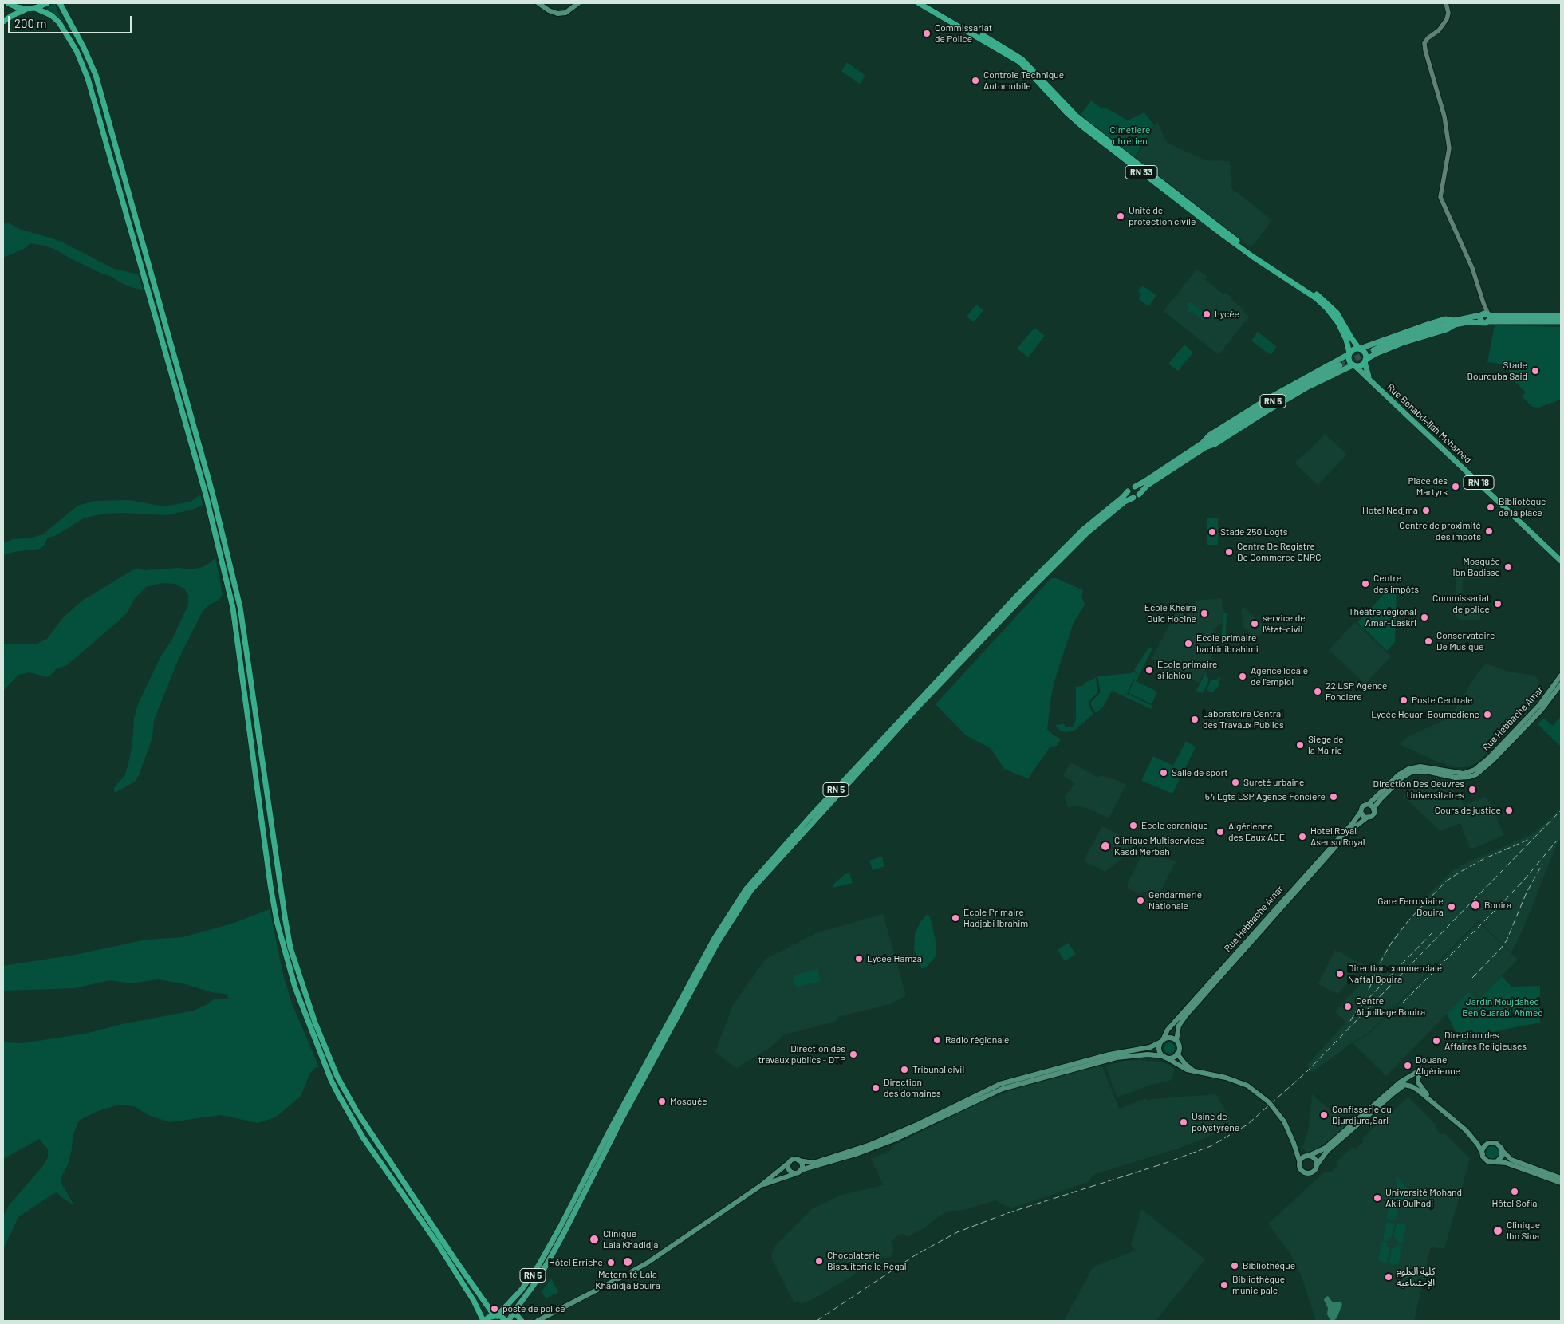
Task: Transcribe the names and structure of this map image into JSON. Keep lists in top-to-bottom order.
{
  "streets": {
    "highway": ["RN 33"],
    "main road": [
      "RN 5",
      "Rue Benabdellah Mohamed",
      "RN 18",
      "Rue Hebbache Amar"
    ]
  },
  "crossings": [
    ["RN 33", "RN 5"],
    ["RN 33", "Rue Benabdellah Mohamed"],
    ["RN 5", "Rue Benabdellah Mohamed"]
  ],
  "parks": ["Cimetiere chrétien", "Jardin Moujdahed Ben Guarabi Ahmed"],
  "places": [
    "Commissariat de Police",
    "Controle Technique Automobile",
    "Unité de protection civile",
    "Lycée",
    "Stade Bourouba Said",
    "Place des Martyrs",
    "Bibliotèque de la place",
    "Hotel Nedjma",
    "Centre de proximité des impots",
    "Stade 250 Logts",
    "Centre De Registre De Commerce CNRC",
    "Mosquée Ibn Badisse",
    "Centre des impôts",
    "Commissariat de police",
    "Ecole Kheira Ould Hocine",
    "Théâtre régional Amar-Laskri",
    "service de l'état-civil",
    "Conservatoire De Musique",
    "Ecole primaire bachir ibrahimi",
    "Ecole primaire si lahlou",
    "Agence locale de l'emploi",
    "22 LSP Agence Fonciere",
    "Poste Centrale",
    "Lycée Houari Boumediene",
    "Laboratoire Central des Travaux Publics",
    "Siege de la Mairie",
    "Salle de sport",
    "Sureté urbaine",
    "Direction Des Oeuvres Universitaires",
    "54 Lgts LSP Agence Fonciere",
    "Cours de justice",
    "Ecole coranique",
    "Algérienne des Eaux ADE",
    "Hotel Royal Asensu Royal",
    "Clinique Multiservices Kasdi Merbah",
    "Gendarmerie Nationale",
    "Bouira",
    "Gare Ferroviaire Bouira",
    "École Primaire Hadjabi Ibrahim",
    "Lycée Hamza",
    "Direction commerciale Naftal Bouira",
    "Centre Aiguillage Bouira",
    "Radio régionale",
    "Direction des Affaires Religieuses",
    "Direction des travaux publics - DTP",
    "Douane Algérienne",
    "Tribunal civil",
    "Direction des domaines",
    "Mosquée",
    "Confisserie du Djurdjura,Sarl",
    "Usine de polystyrène",
    "Hôtel Sofia",
    "Université Mohand Akli Oulhadj",
    "Clinique Ibn Sina",
    "Clinique Lala Khadidja",
    "Chocolaterie Biscuiterie le Régal",
    "Maternité Lala Khadidja Bouira",
    "Hôtel Erriche",
    "Bibliothèque",
    "كلية العلوم الإجتماعية",
    "Bibliothèque municipale",
    "poste de police"
  ],
  "scale_bar": "200 m"
}
